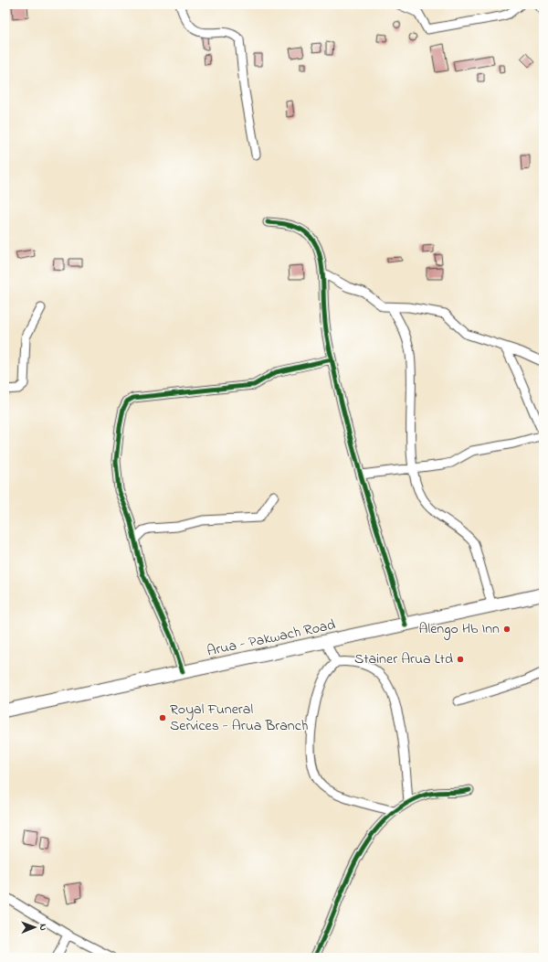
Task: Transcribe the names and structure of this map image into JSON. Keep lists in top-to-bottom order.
{
  "streets": {
    "main road": ["Arua - Pakwach Road"]
  },
  "places": ["Alengo Hb Inn", "Stainer Arua Ltd", "Royal Funeral Services - Arua Branch"],
  "north": "right"
}
